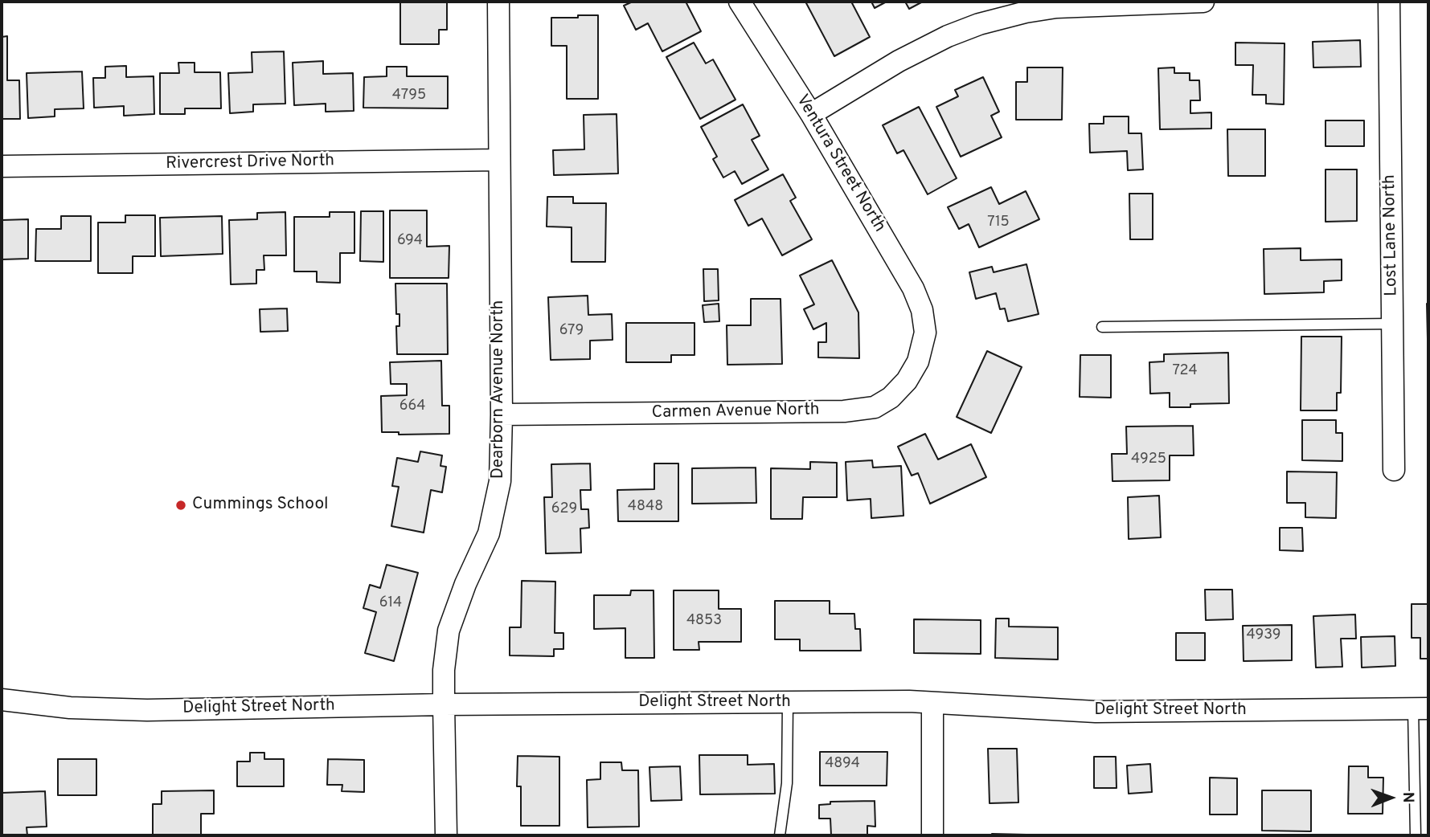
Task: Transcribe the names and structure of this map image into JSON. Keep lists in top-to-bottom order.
{
  "streets": {
    "street": [
      "Rivercrest Drive North",
      "Ventura Street North",
      "Lost Lane North",
      "Dearborn Avenue North",
      "Carmen Avenue North",
      "Delight Street North"
    ]
  },
  "crossings": [
    ["Rivercrest Drive North", "Dearborn Avenue North"],
    ["Ventura Street North", "Carmen Avenue North"],
    ["Dearborn Avenue North", "Carmen Avenue North"],
    ["Dearborn Avenue North", "Delight Street North"]
  ],
  "places": ["Cummings School"],
  "house_numbers": [
    "4795",
    "715",
    "694",
    "679",
    "724",
    "664",
    "4925",
    "4848",
    "629",
    "614",
    "4853",
    "4939",
    "4894"
  ],
  "north": "right"
}
